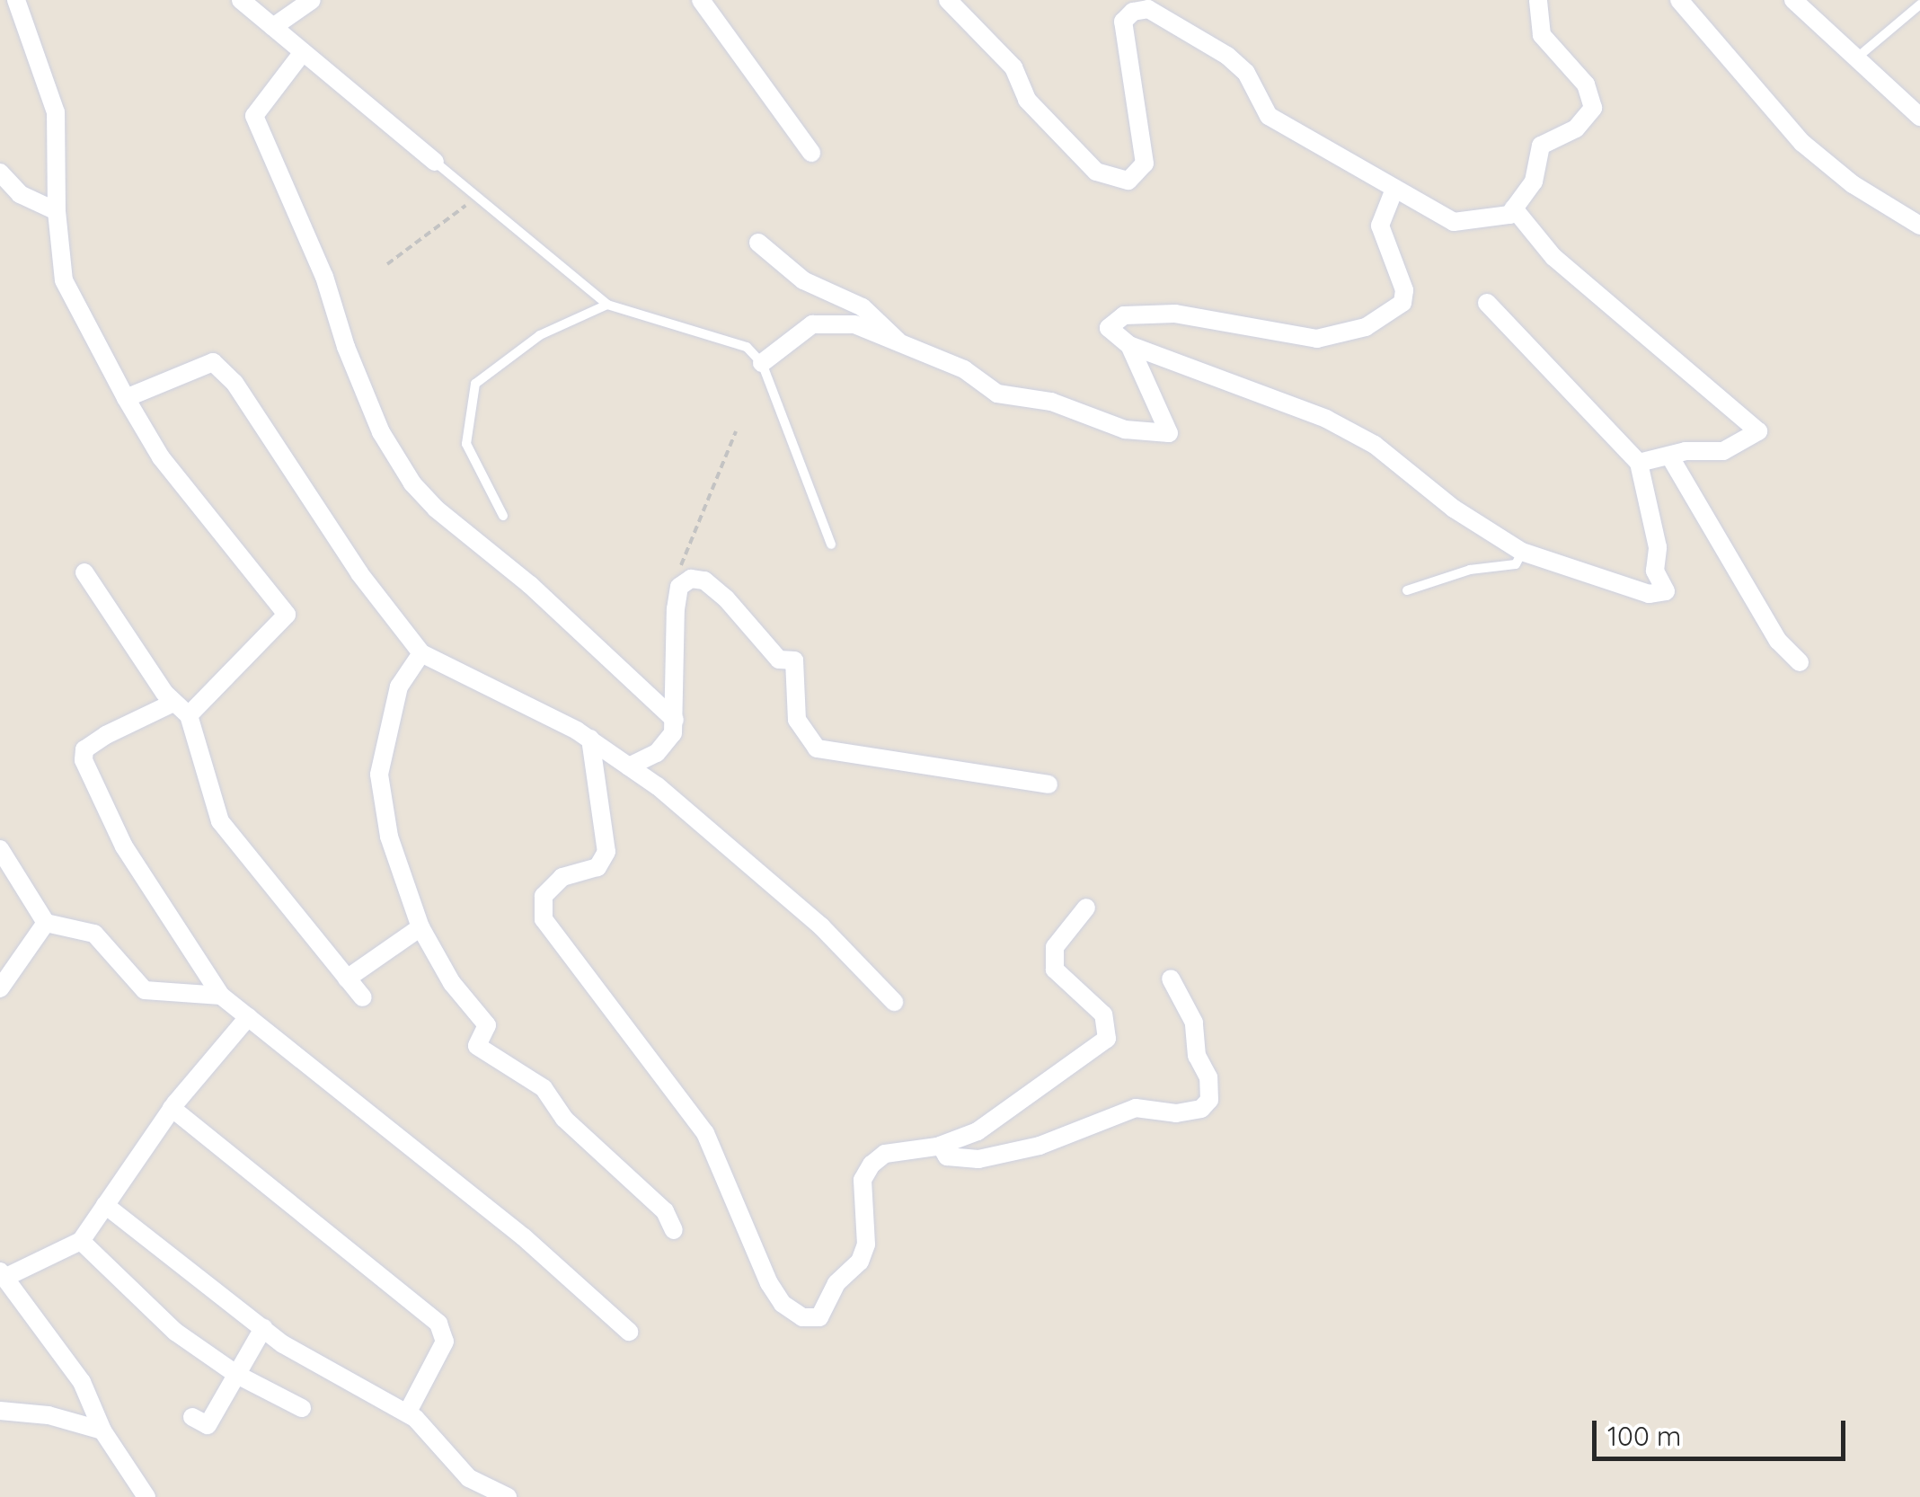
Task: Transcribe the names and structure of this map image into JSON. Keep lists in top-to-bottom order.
{
  "scale_bar": "100 m"
}
